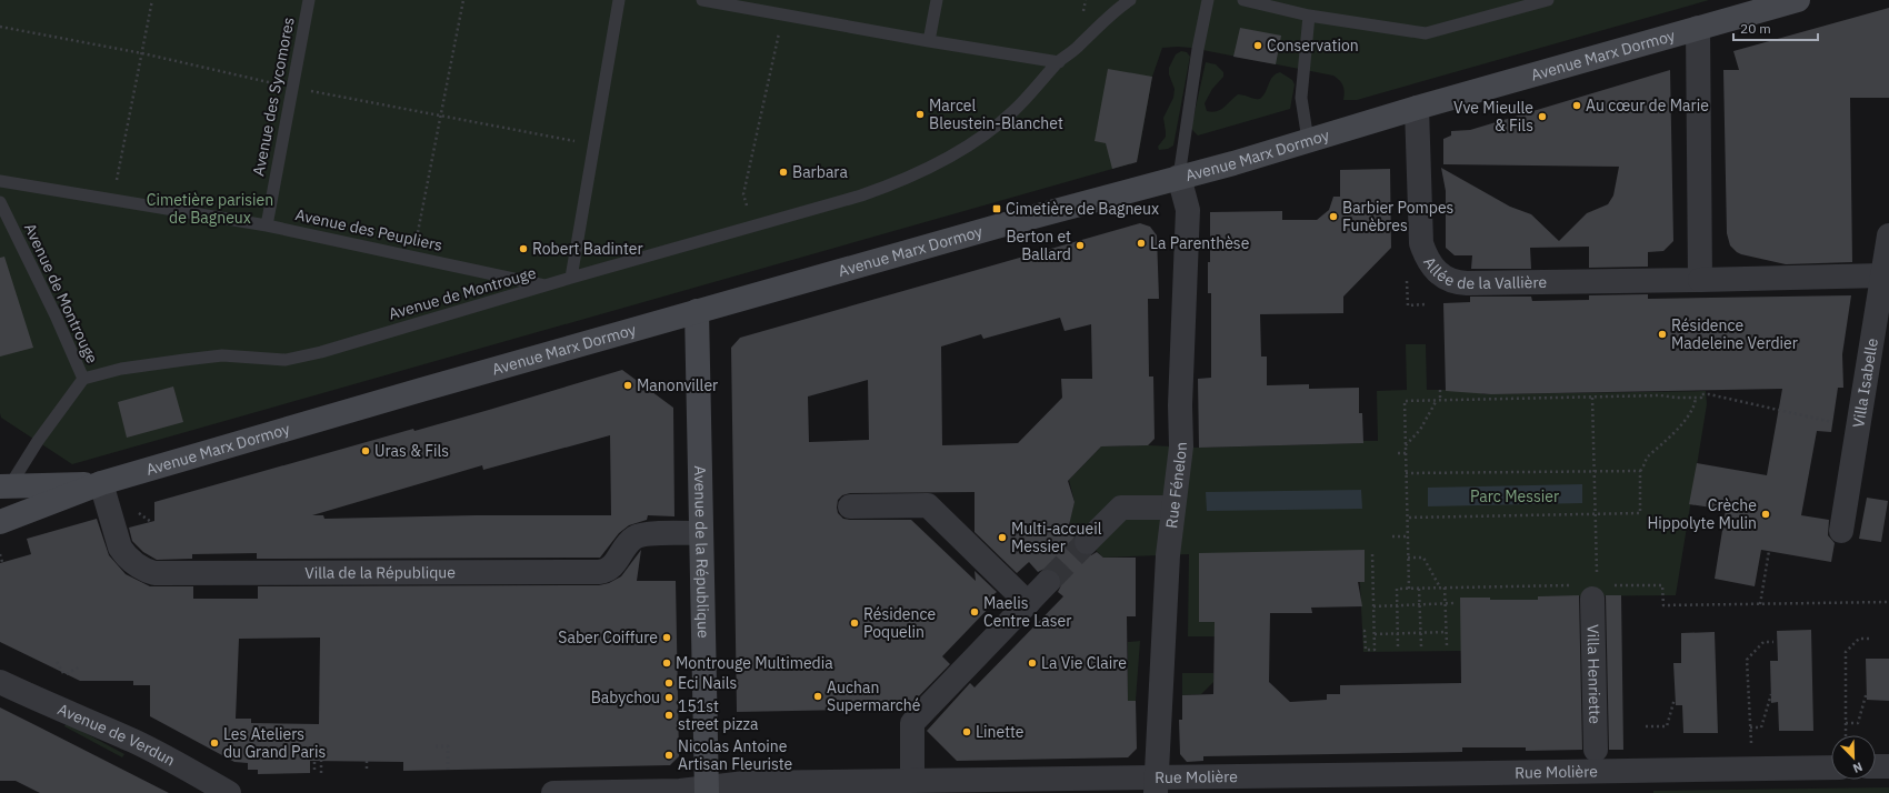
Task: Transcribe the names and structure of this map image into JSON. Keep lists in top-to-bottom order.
{
  "streets": {
    "main road": ["Avenue Marx Dormoy", "Avenue de la République"],
    "street": [
      "Allée de la Vallière",
      "Villa Isabelle",
      "Rue Fénelon",
      "Villa de la République",
      "Villa Henriette",
      "Avenue de Verdun",
      "Rue Molière"
    ],
    "lane": ["Avenue des Sycomores", "Avenue des Peupliers", "Avenue de Montrouge"]
  },
  "crossings": [
    ["Avenue Marx Dormoy", "Allée de la Vallière"],
    ["Avenue Marx Dormoy", "Rue Fénelon"],
    ["Avenue Marx Dormoy", "Avenue de la République"],
    ["Avenue Marx Dormoy", "Villa de la République"],
    ["Avenue des Sycomores", "Avenue des Peupliers"],
    ["Avenue des Peupliers", "Avenue de Montrouge"],
    ["Allée de la Vallière", "Villa Isabelle"],
    ["Rue Fénelon", "Rue Molière"],
    ["Avenue de la République", "Villa de la République"],
    ["Avenue de la République", "Rue Molière"]
  ],
  "parks": ["Cimetière parisien de Bagneux", "Parc Messier"],
  "places": {
    "other": [
      "Conservation",
      "Au cœur de Marie",
      "Marcel Bleustein-Blanchet",
      "Vve Mieulle & Fils",
      "Barbara",
      "Barbier Pompes Funèbres",
      "La Parenthèse",
      "Berton et Ballard",
      "Robert Badinter",
      "Résidence Madeleine Verdier",
      "Manonviller",
      "Uras & Fils",
      "Crèche Hippolyte Mulin",
      "Multi-accueil Messier",
      "Maelis Centre Laser",
      "Résidence Poquelin",
      "Saber Coiffure",
      "Montrouge Multimedia",
      "La Vie Claire",
      "Eci Nails",
      "Auchan Supermarché",
      "Babychou",
      "151st street pizza",
      "Linette",
      "Les Ateliers du Grand Paris",
      "Nicolas Antoine Artisan Fleuriste"
    ],
    "transit": ["Cimetière de Bagneux"]
  },
  "scale_bar": "20 m",
  "north": "bottom right"
}
